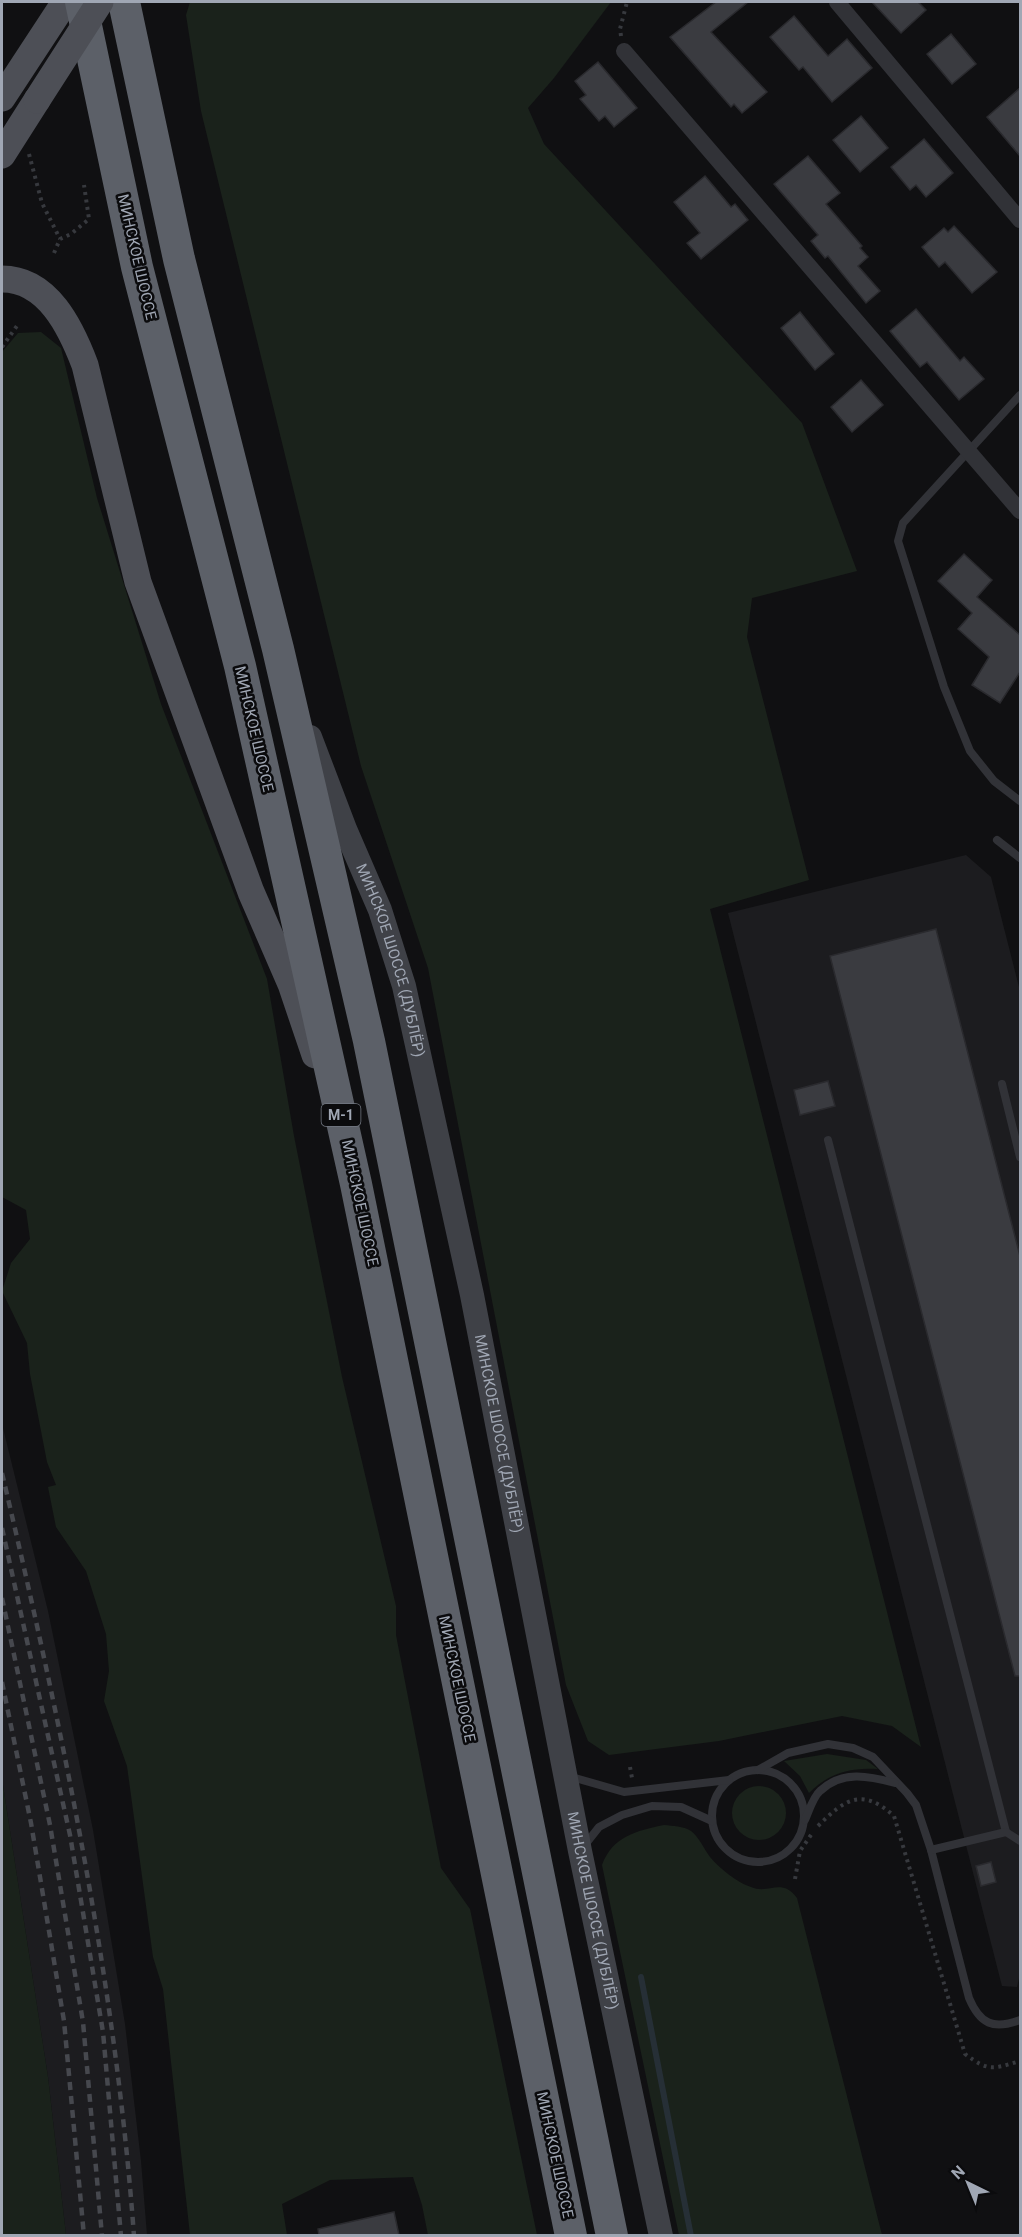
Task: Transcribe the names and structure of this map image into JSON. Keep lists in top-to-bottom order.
{
  "streets": {
    "highway": ["МИНСКОЕ ШОССЕ", "М-1"],
    "main road": ["МИНСКОЕ ШОССЕ (ДУБЛЁР)"]
  },
  "crossings": [
    ["МИНСКОЕ ШОССЕ (ДУБЛЁР)", "М-1"]
  ],
  "north": "top left"
}
